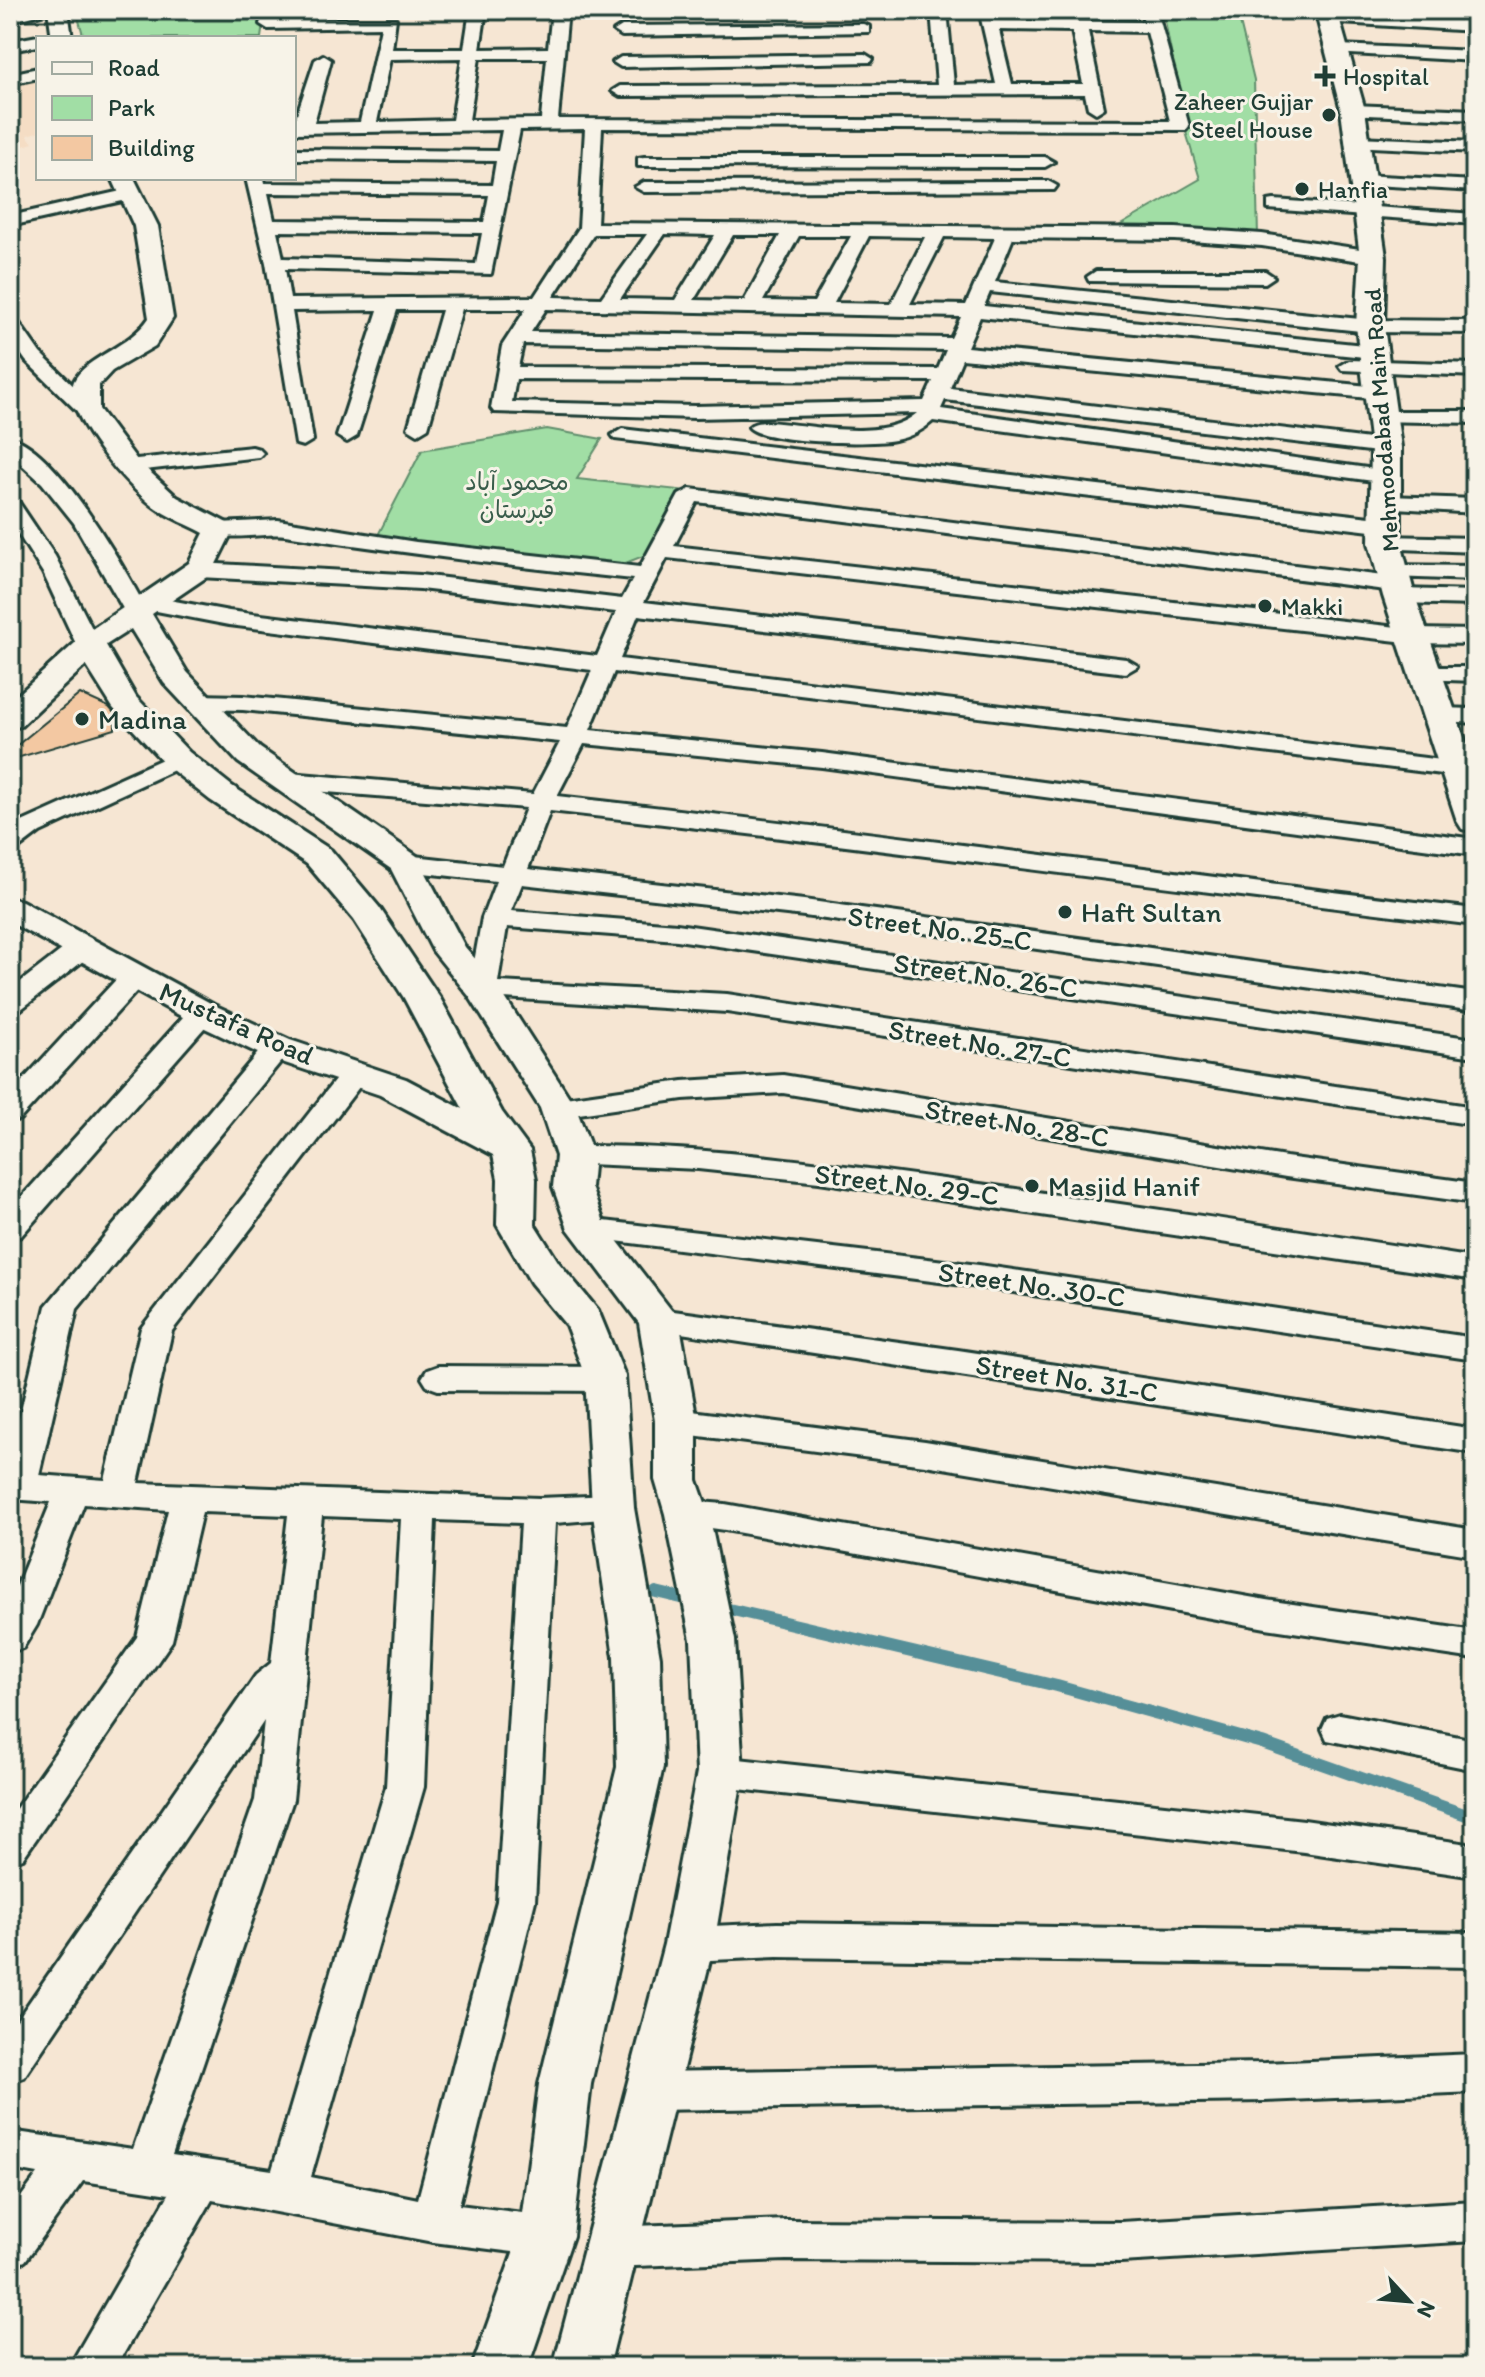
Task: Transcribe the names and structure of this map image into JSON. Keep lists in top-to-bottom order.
{
  "streets": {
    "main road": ["Mehmoodabad Main Road"],
    "street": [
      "Street No. 25-C",
      "Street No. 26-C",
      "Mustafa Road",
      "Street No. 27-C",
      "Street No. 28-C",
      "Street No. 29-C",
      "Street No. 30-C",
      "Street No. 31-C"
    ]
  },
  "parks": ["محمود آباد قبرستان"],
  "places": {
    "health": ["Hospital"],
    "other": [
      "Zaheer Gujjar Steel House",
      "Hanfia",
      "Makki",
      "Madina",
      "Haft Sultan",
      "Masjid Hanif"
    ]
  },
  "legend": ["Road", "Park", "Building"],
  "north": "bottom right"
}
